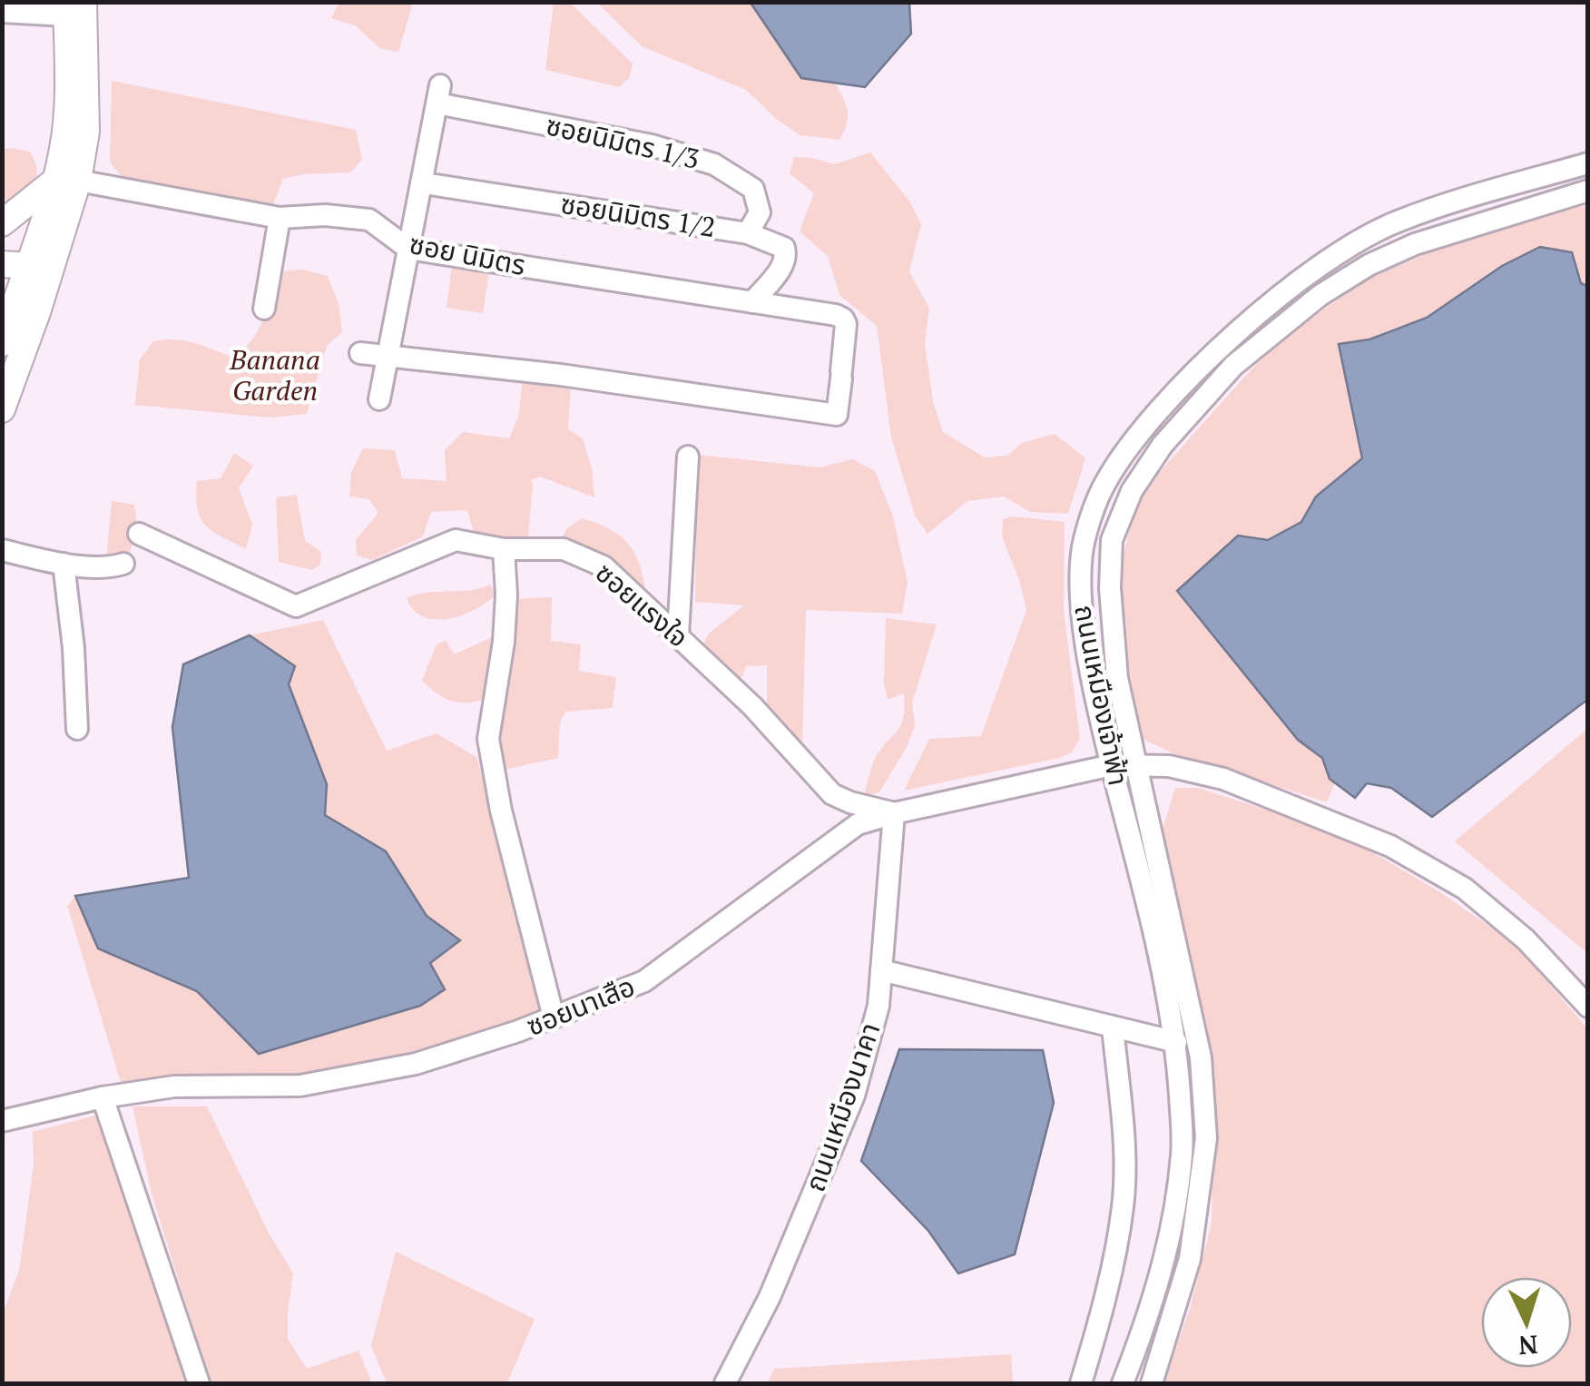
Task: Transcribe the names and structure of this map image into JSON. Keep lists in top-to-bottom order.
{
  "streets": {
    "street": [
      "ซอยนิมิตร 1/3",
      "ซอยนิมิตร 1/2",
      "ซอย นิมิตร",
      "ซอยแรงใจ",
      "ถนนเหมืองเจ้าฟ้า",
      "ซอยนาเสือ",
      "ถนนเหมืองนาคา"
    ]
  },
  "crossings": [
    ["ซอยนิมิตร 1/3", "ซอยนิมิตร 1/2"],
    ["ซอยนิมิตร 1/2", "ซอย นิมิตร"],
    ["ซอยแรงใจ", "ซอยนาเสือ"],
    ["ซอยแรงใจ", "ถนนเหมืองนาคา"],
    ["ถนนเหมืองเจ้าฟ้า", "ซอยนาเสือ"],
    ["ซอยนาเสือ", "ถนนเหมืองนาคา"]
  ],
  "parks": ["Banana Garden"],
  "north": "bottom"
}
